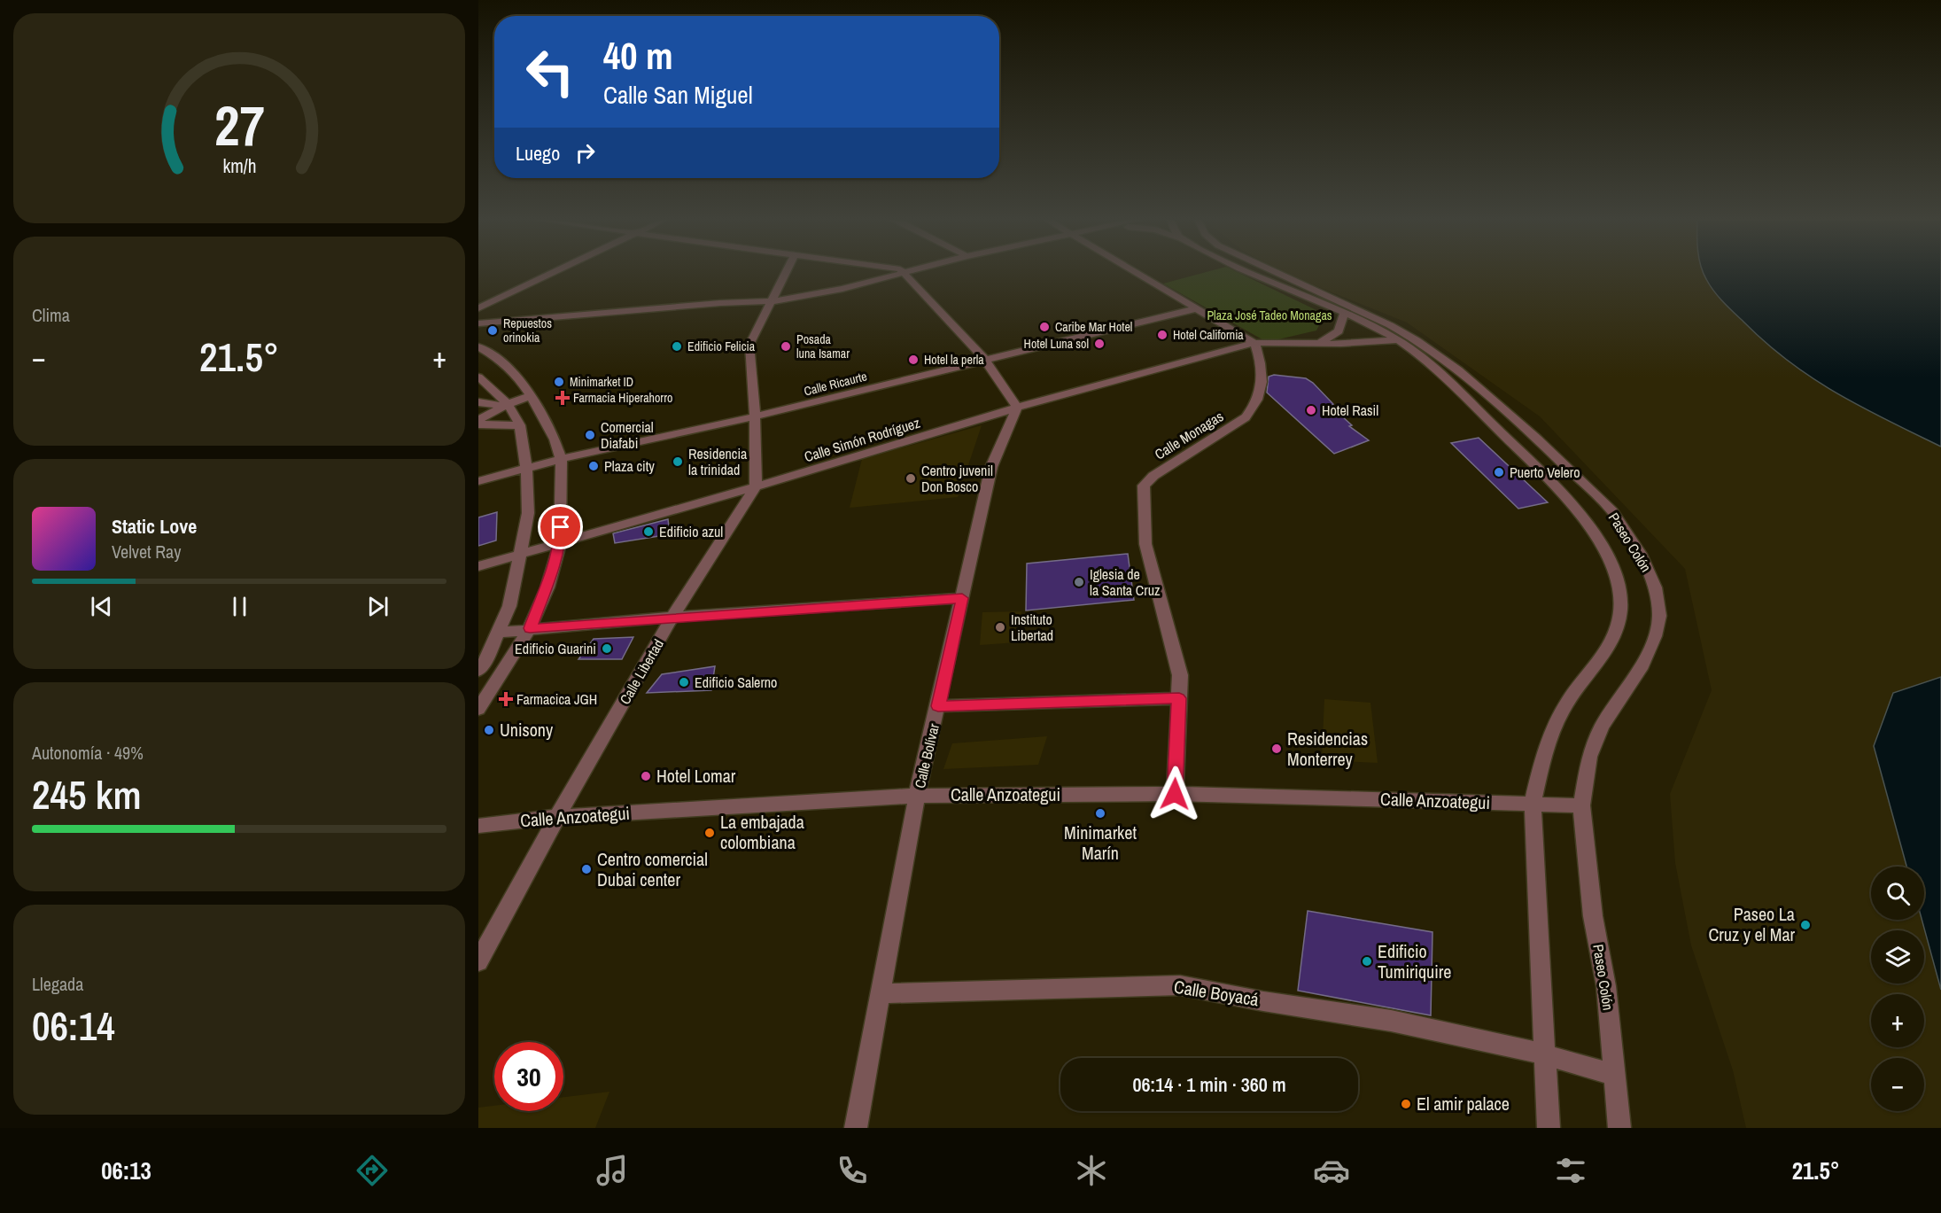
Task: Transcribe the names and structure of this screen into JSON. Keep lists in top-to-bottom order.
{
  "streets": {
    "street": [
      "Calle Ricaurte",
      "Calle Monagas",
      "Calle Simón Rodríguez",
      "Paseo Colón",
      "Calle Libertad",
      "Calle Bolívar",
      "Calle Anzoategui",
      "Calle Boyacá"
    ]
  },
  "crossings": [
    ["Calle Monagas", "Calle Simón Rodríguez"],
    ["Calle Monagas", "Calle Anzoategui"],
    ["Calle Simón Rodríguez", "Paseo Colón"],
    ["Calle Simón Rodríguez", "Calle Libertad"],
    ["Calle Simón Rodríguez", "Calle Bolívar"],
    ["Paseo Colón", "Calle Anzoategui"],
    ["Paseo Colón", "Calle Boyacá"],
    ["Calle Libertad", "Calle Anzoategui"],
    ["Calle Bolívar", "Calle Anzoategui"],
    ["Calle Bolívar", "Calle Boyacá"]
  ],
  "parks": ["Plaza José Tadeo Monagas"],
  "places": {
    "other": [
      "Caribe Mar Hotel",
      "Repuestos orinokia",
      "Hotel California",
      "Hotel Luna sol",
      "Edificio Felicia",
      "Posada luna Isamar",
      "Hotel la perla",
      "Minimarket ID",
      "Hotel Rasil",
      "Comercial Diafabi",
      "Residencia la trinidad",
      "Plaza city",
      "Puerto Velero",
      "Centro juvenil Don Bosco",
      "Edificio azul",
      "Iglesia de la Santa Cruz",
      "Instituto Libertad",
      "Edificio Guarini",
      "Edificio Salerno",
      "Unisony",
      "Residencias Monterrey",
      "Hotel Lomar",
      "Minimarket Marín",
      "La embajada colombiana",
      "Centro comercial Dubai center",
      "Paseo La Cruz y el Mar",
      "Edificio Tumiriquire",
      "El amir palace"
    ],
    "health": ["Farmacia Hiperahorro", "Farmacica JGH"]
  },
  "page": {
    "turn": ["40 m", "Calle San Miguel"],
    "then": "Luego",
    "tile": [
      "Clima",
      ["Autonomía · 49%", "245 km"],
      ["Llegada", "06:14"]
    ],
    "heat": ["−", "21.5°", "+"],
    "song": ["Static Love", "Velvet Ray"],
    "map_buttons": ["+", "−"],
    "limit": "30",
    "trip": "06:14 · 1 min · 360 m",
    "tabs": ["06:13", "21.5°"],
    "gauge": ["27", "km/h"]
  }
}
